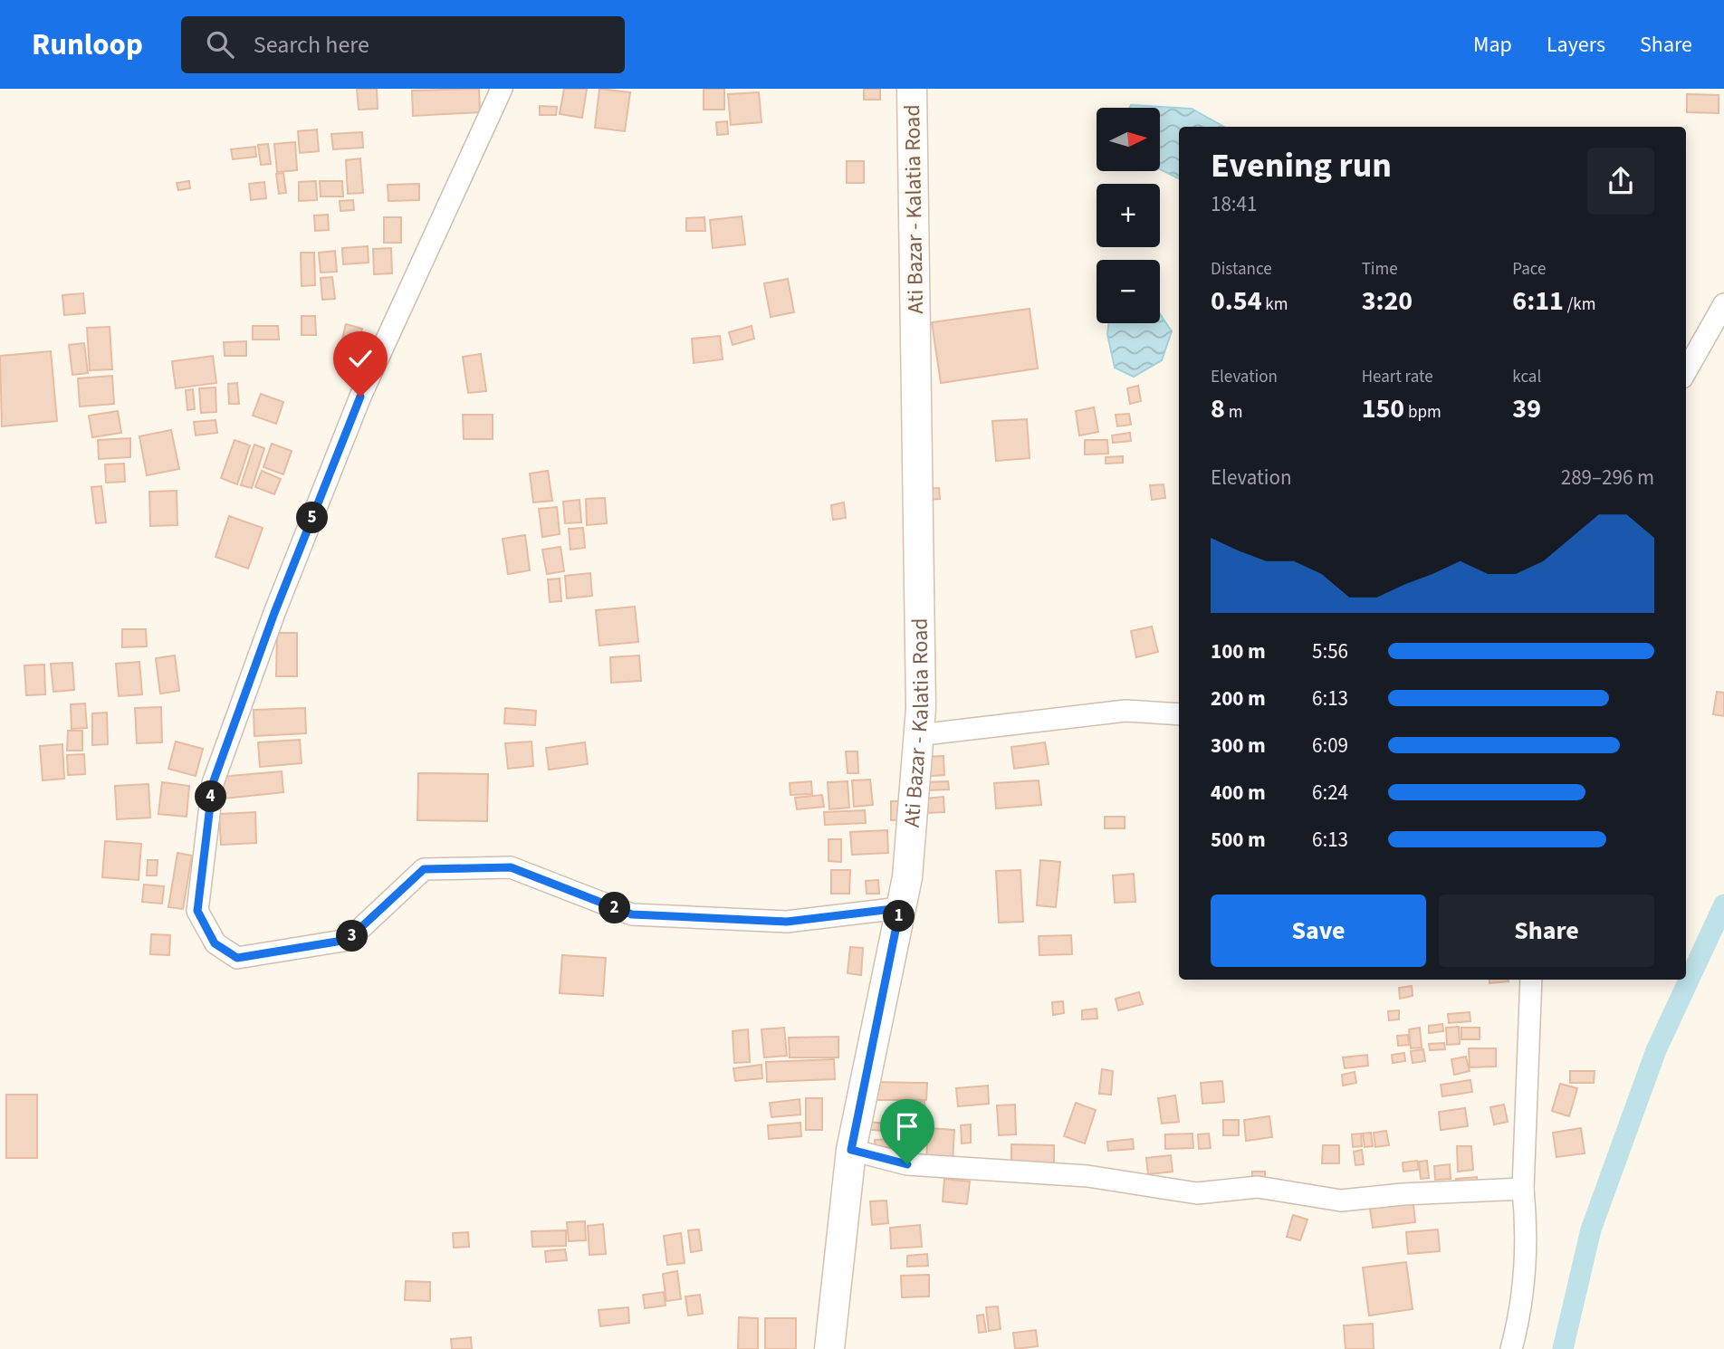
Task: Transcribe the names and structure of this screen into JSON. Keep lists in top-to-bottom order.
{
  "streets": {
    "main road": ["Ati Bazar - Kalatia Road"]
  },
  "north": "right",
  "page": {
    "header": "Runloop",
    "search": "Search here",
    "nav": ["Map", "Layers", "Share"],
    "map_buttons": ["+", "−"],
    "heading": ["Evening run", "18:41"],
    "stats": [
      ["Distance", "0.54 km"],
      ["Time", "3:20"],
      ["Pace", "6:11 /km"],
      ["Elevation", "8 m"],
      ["Heart rate", "150 bpm"],
      ["kcal", "39"]
    ],
    "chart": ["Elevation", "289–296 m"],
    "pins": [
      "5",
      "4",
      "2",
      "1",
      "3"
    ],
    "list": [
      {
        "name": "100 m",
        "note": "5:56"
      },
      {
        "name": "200 m",
        "note": "6:13"
      },
      {
        "name": "300 m",
        "note": "6:09"
      },
      {
        "name": "400 m",
        "note": "6:24"
      },
      {
        "name": "500 m",
        "note": "6:13"
      }
    ],
    "buttons": ["Save", "Share"]
  }
}
